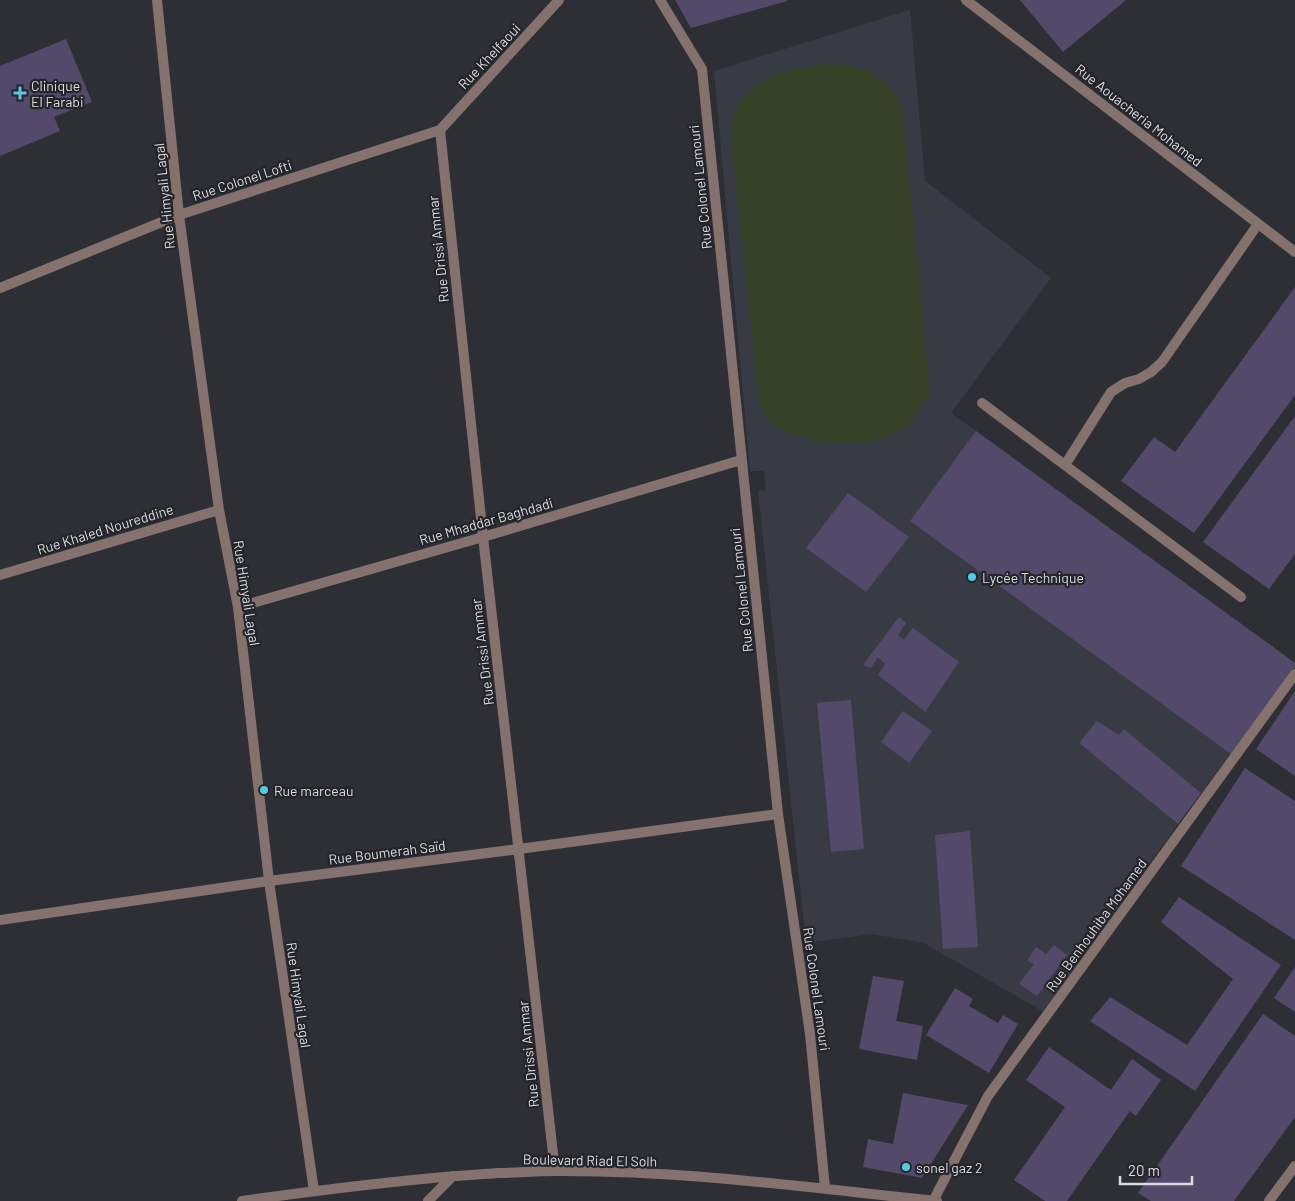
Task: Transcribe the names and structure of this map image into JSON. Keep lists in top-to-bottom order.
{
  "streets": {
    "street": [
      "Rue Khelfaoui",
      "Rue Aouacheria Mohamed",
      "Rue Colonel Lofti",
      "Rue Colonel Lamouri",
      "Rue Himyali Lagal",
      "Rue Drissi Ammar",
      "Rue Mhaddar Baghdadi",
      "Rue Khaled Noureddine",
      "Rue Boumerah Saïd",
      "Rue Benhouhiba Mohamed",
      "Boulevard Riad El Solh"
    ]
  },
  "crossings": [
    ["Rue Khelfaoui", "Rue Colonel Lofti"],
    ["Rue Khelfaoui", "Rue Drissi Ammar"],
    ["Rue Colonel Lofti", "Rue Himyali Lagal"],
    ["Rue Colonel Lofti", "Rue Drissi Ammar"],
    ["Rue Colonel Lamouri", "Rue Mhaddar Baghdadi"],
    ["Rue Colonel Lamouri", "Rue Boumerah Saïd"],
    ["Rue Colonel Lamouri", "Boulevard Riad El Solh"],
    ["Rue Himyali Lagal", "Rue Mhaddar Baghdadi"],
    ["Rue Himyali Lagal", "Rue Khaled Noureddine"],
    ["Rue Himyali Lagal", "Rue Boumerah Saïd"],
    ["Rue Himyali Lagal", "Boulevard Riad El Solh"],
    ["Rue Drissi Ammar", "Rue Mhaddar Baghdadi"],
    ["Rue Drissi Ammar", "Rue Boumerah Saïd"],
    ["Rue Drissi Ammar", "Boulevard Riad El Solh"],
    ["Rue Benhouhiba Mohamed", "Boulevard Riad El Solh"]
  ],
  "places": {
    "health": ["Clinique El Farabi"],
    "other": ["Lycée Technique", "Rue marceau", "sonel gaz 2"]
  },
  "scale_bar": "20 m"
}
